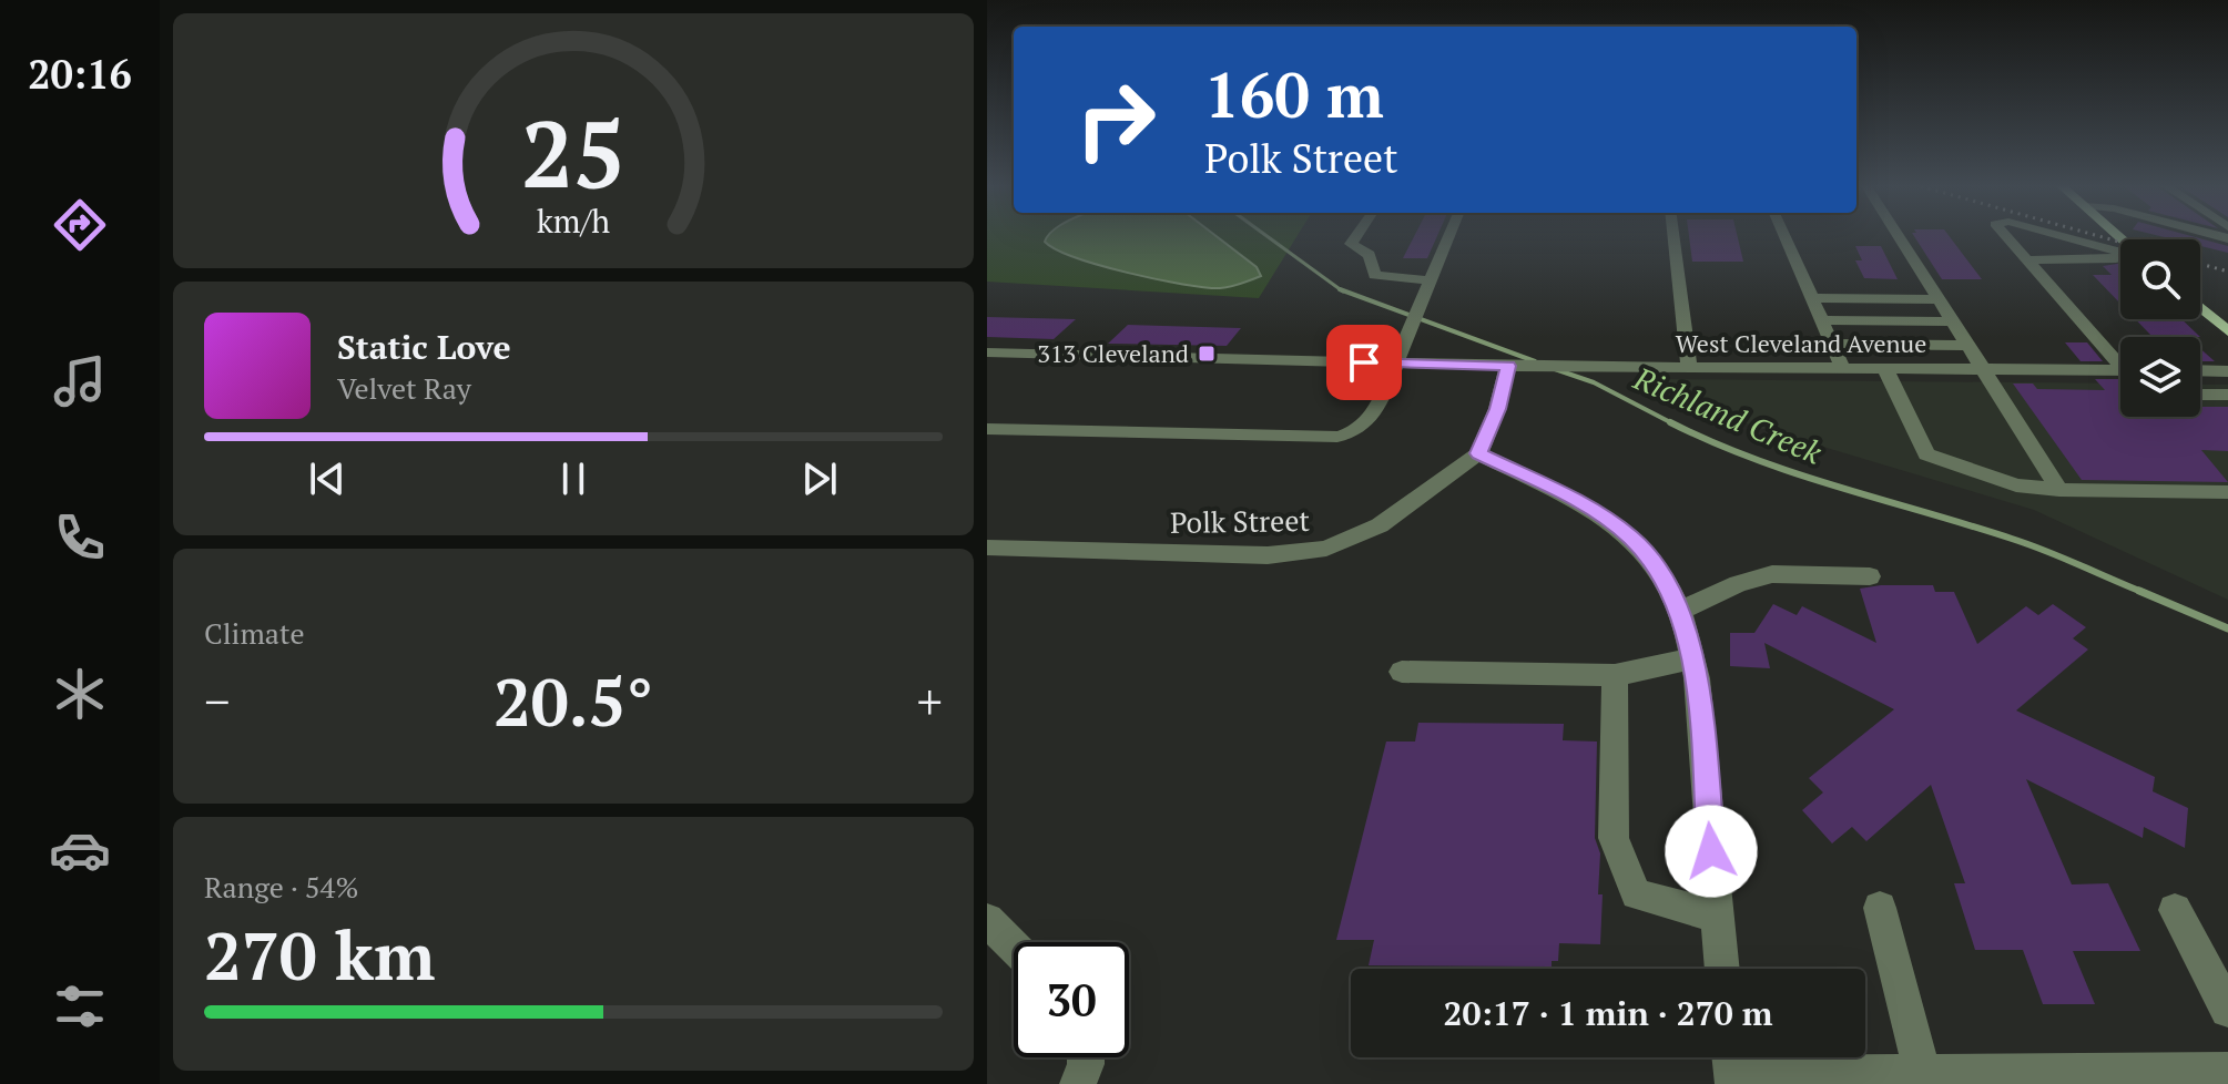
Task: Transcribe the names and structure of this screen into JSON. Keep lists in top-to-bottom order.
{
  "streets": {
    "street": ["West Cleveland Avenue", "Polk Street"]
  },
  "water": ["Richland Creek"],
  "places": {
    "transit": ["313 Cleveland"]
  },
  "page": {
    "tabs": "20:16",
    "turn": ["160 m", "Polk Street"],
    "song": ["Static Love", "Velvet Ray"],
    "tile": [
      "Climate",
      ["Range · 54%", "270 km"]
    ],
    "heat": ["−", "20.5°", "+"],
    "limit": "30",
    "trip": "20:17 · 1 min · 270 m",
    "gauge": ["25", "km/h"]
  }
}
